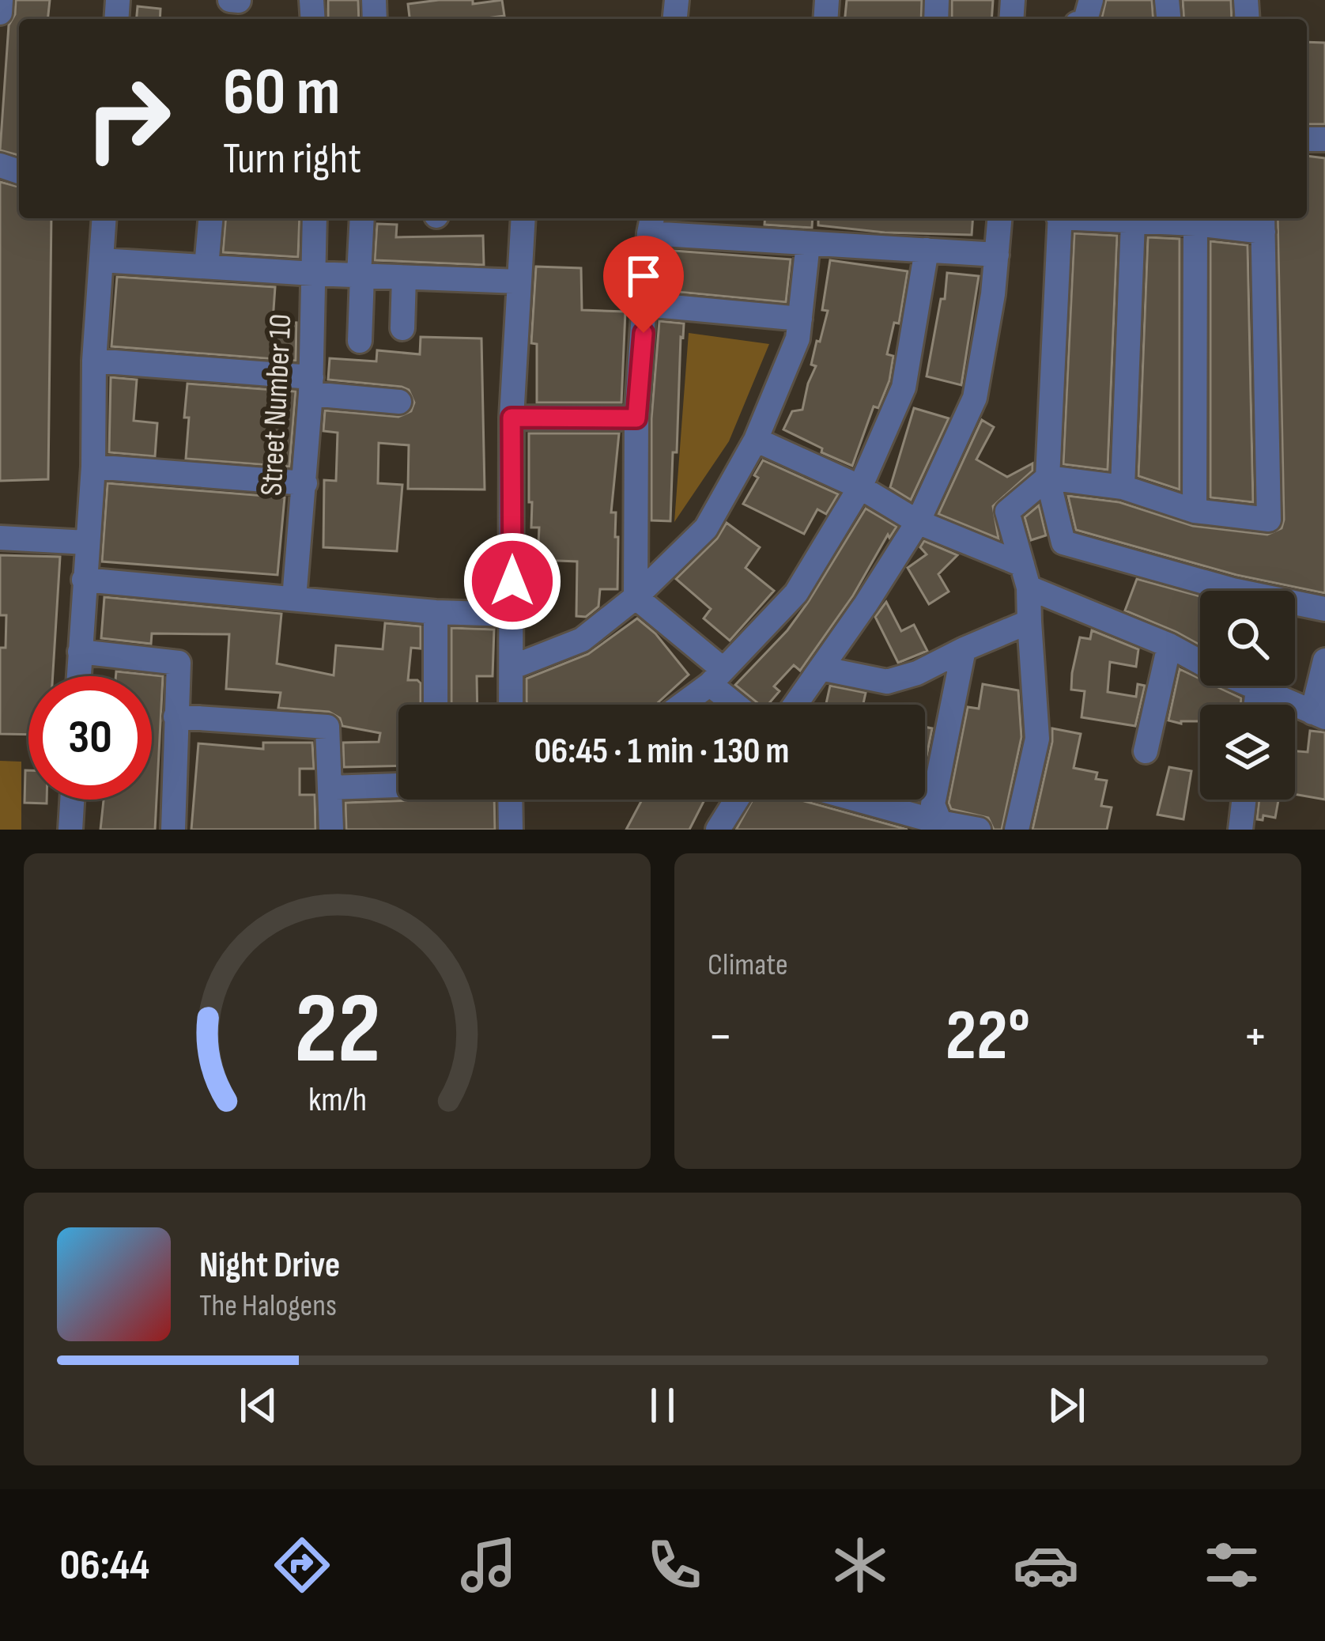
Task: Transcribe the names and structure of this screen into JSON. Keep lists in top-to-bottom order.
{
  "streets": {
    "street": ["Street Number 10"]
  },
  "page": {
    "turn": ["60 m", "Turn right"],
    "limit": "30",
    "trip": "06:45 · 1 min · 130 m",
    "tile": "Climate",
    "heat": ["−", "22°", "+"],
    "song": ["Night Drive", "The Halogens"],
    "tabs": "06:44",
    "gauge": ["22", "km/h"]
  }
}
